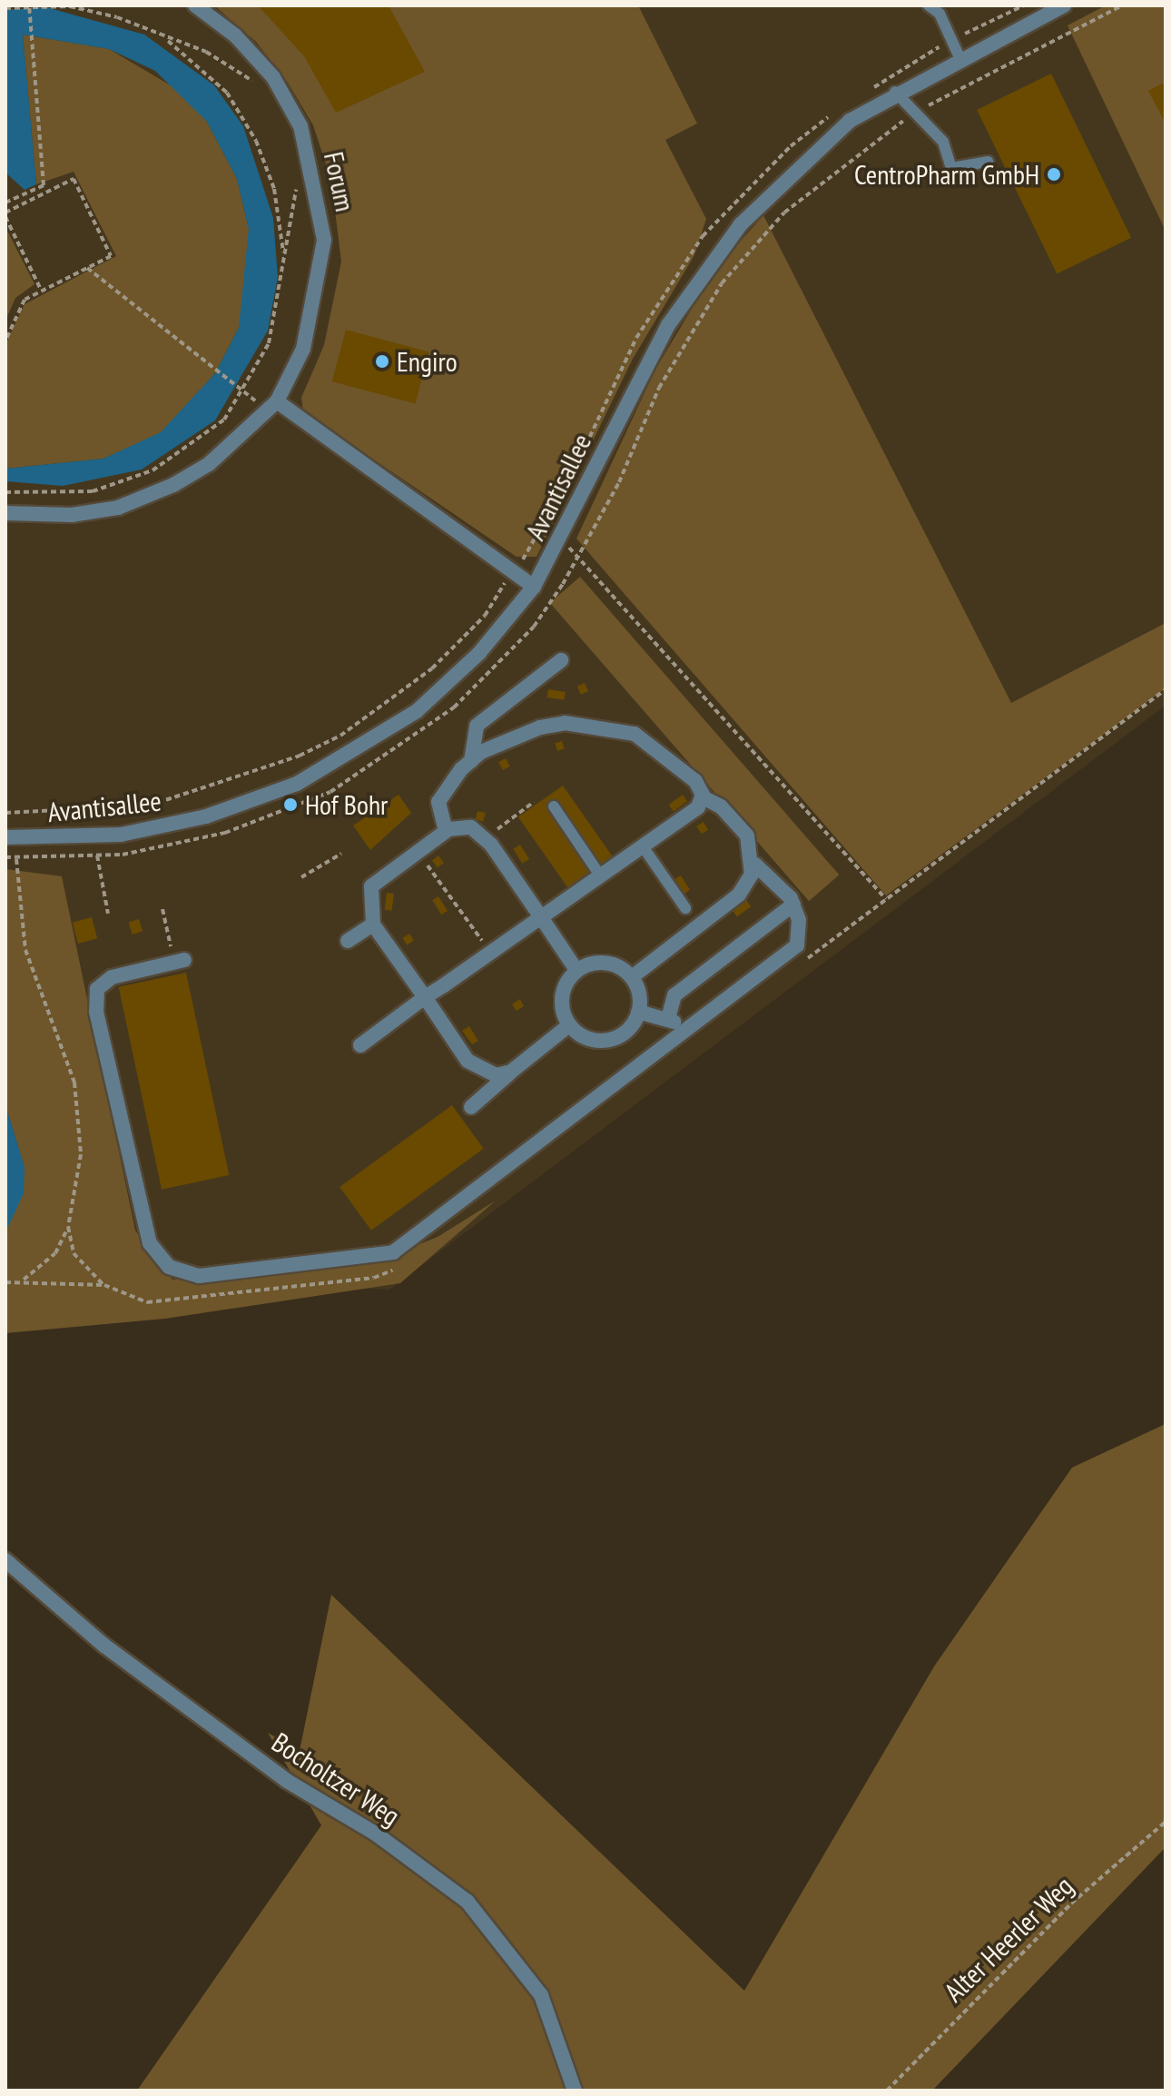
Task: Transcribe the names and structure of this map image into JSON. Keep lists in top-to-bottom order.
{
  "streets": {
    "street": ["Forum", "Avantisallee", "Bocholtzer Weg"],
    "path": ["Alter Heerler Weg"]
  },
  "places": ["CentroPharm GmbH", "Engiro", "Hof Bohr"]
}
